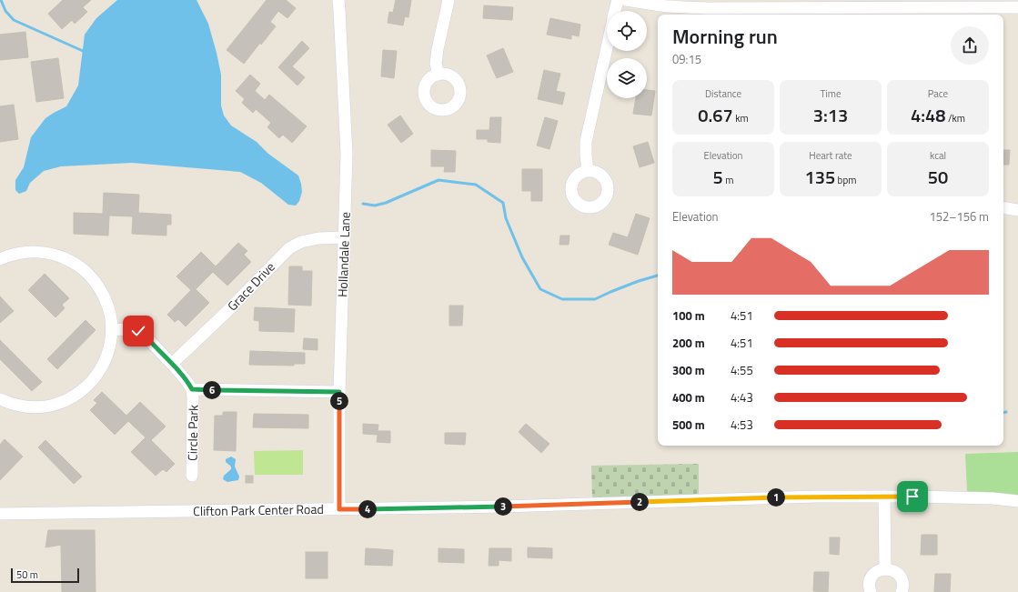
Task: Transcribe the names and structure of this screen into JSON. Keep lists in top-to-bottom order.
{
  "streets": {
    "street": [
      "Hollandale Lane",
      "Grace Drive",
      "Circle Park",
      "Clifton Park Center Road"
    ]
  },
  "crossings": [
    ["Hollandale Lane", "Grace Drive"],
    ["Hollandale Lane", "Clifton Park Center Road"]
  ],
  "scale_bar": "50 m",
  "page": {
    "heading": ["Morning run", "09:15"],
    "stats": [
      ["Distance", "0.67 km"],
      ["Time", "3:13"],
      ["Pace", "4:48 /km"],
      ["Elevation", "5 m"],
      ["Heart rate", "135 bpm"],
      ["kcal", "50"]
    ],
    "chart": ["Elevation", "152–156 m"],
    "list": [
      {
        "name": "100 m",
        "note": "4:51"
      },
      {
        "name": "200 m",
        "note": "4:51"
      },
      {
        "name": "300 m",
        "note": "4:55"
      },
      {
        "name": "400 m",
        "note": "4:43"
      },
      {
        "name": "500 m",
        "note": "4:53"
      }
    ],
    "pins": [
      "6",
      "5",
      "1",
      "2",
      "3",
      "4"
    ],
    "scale": "50 m"
  }
}
